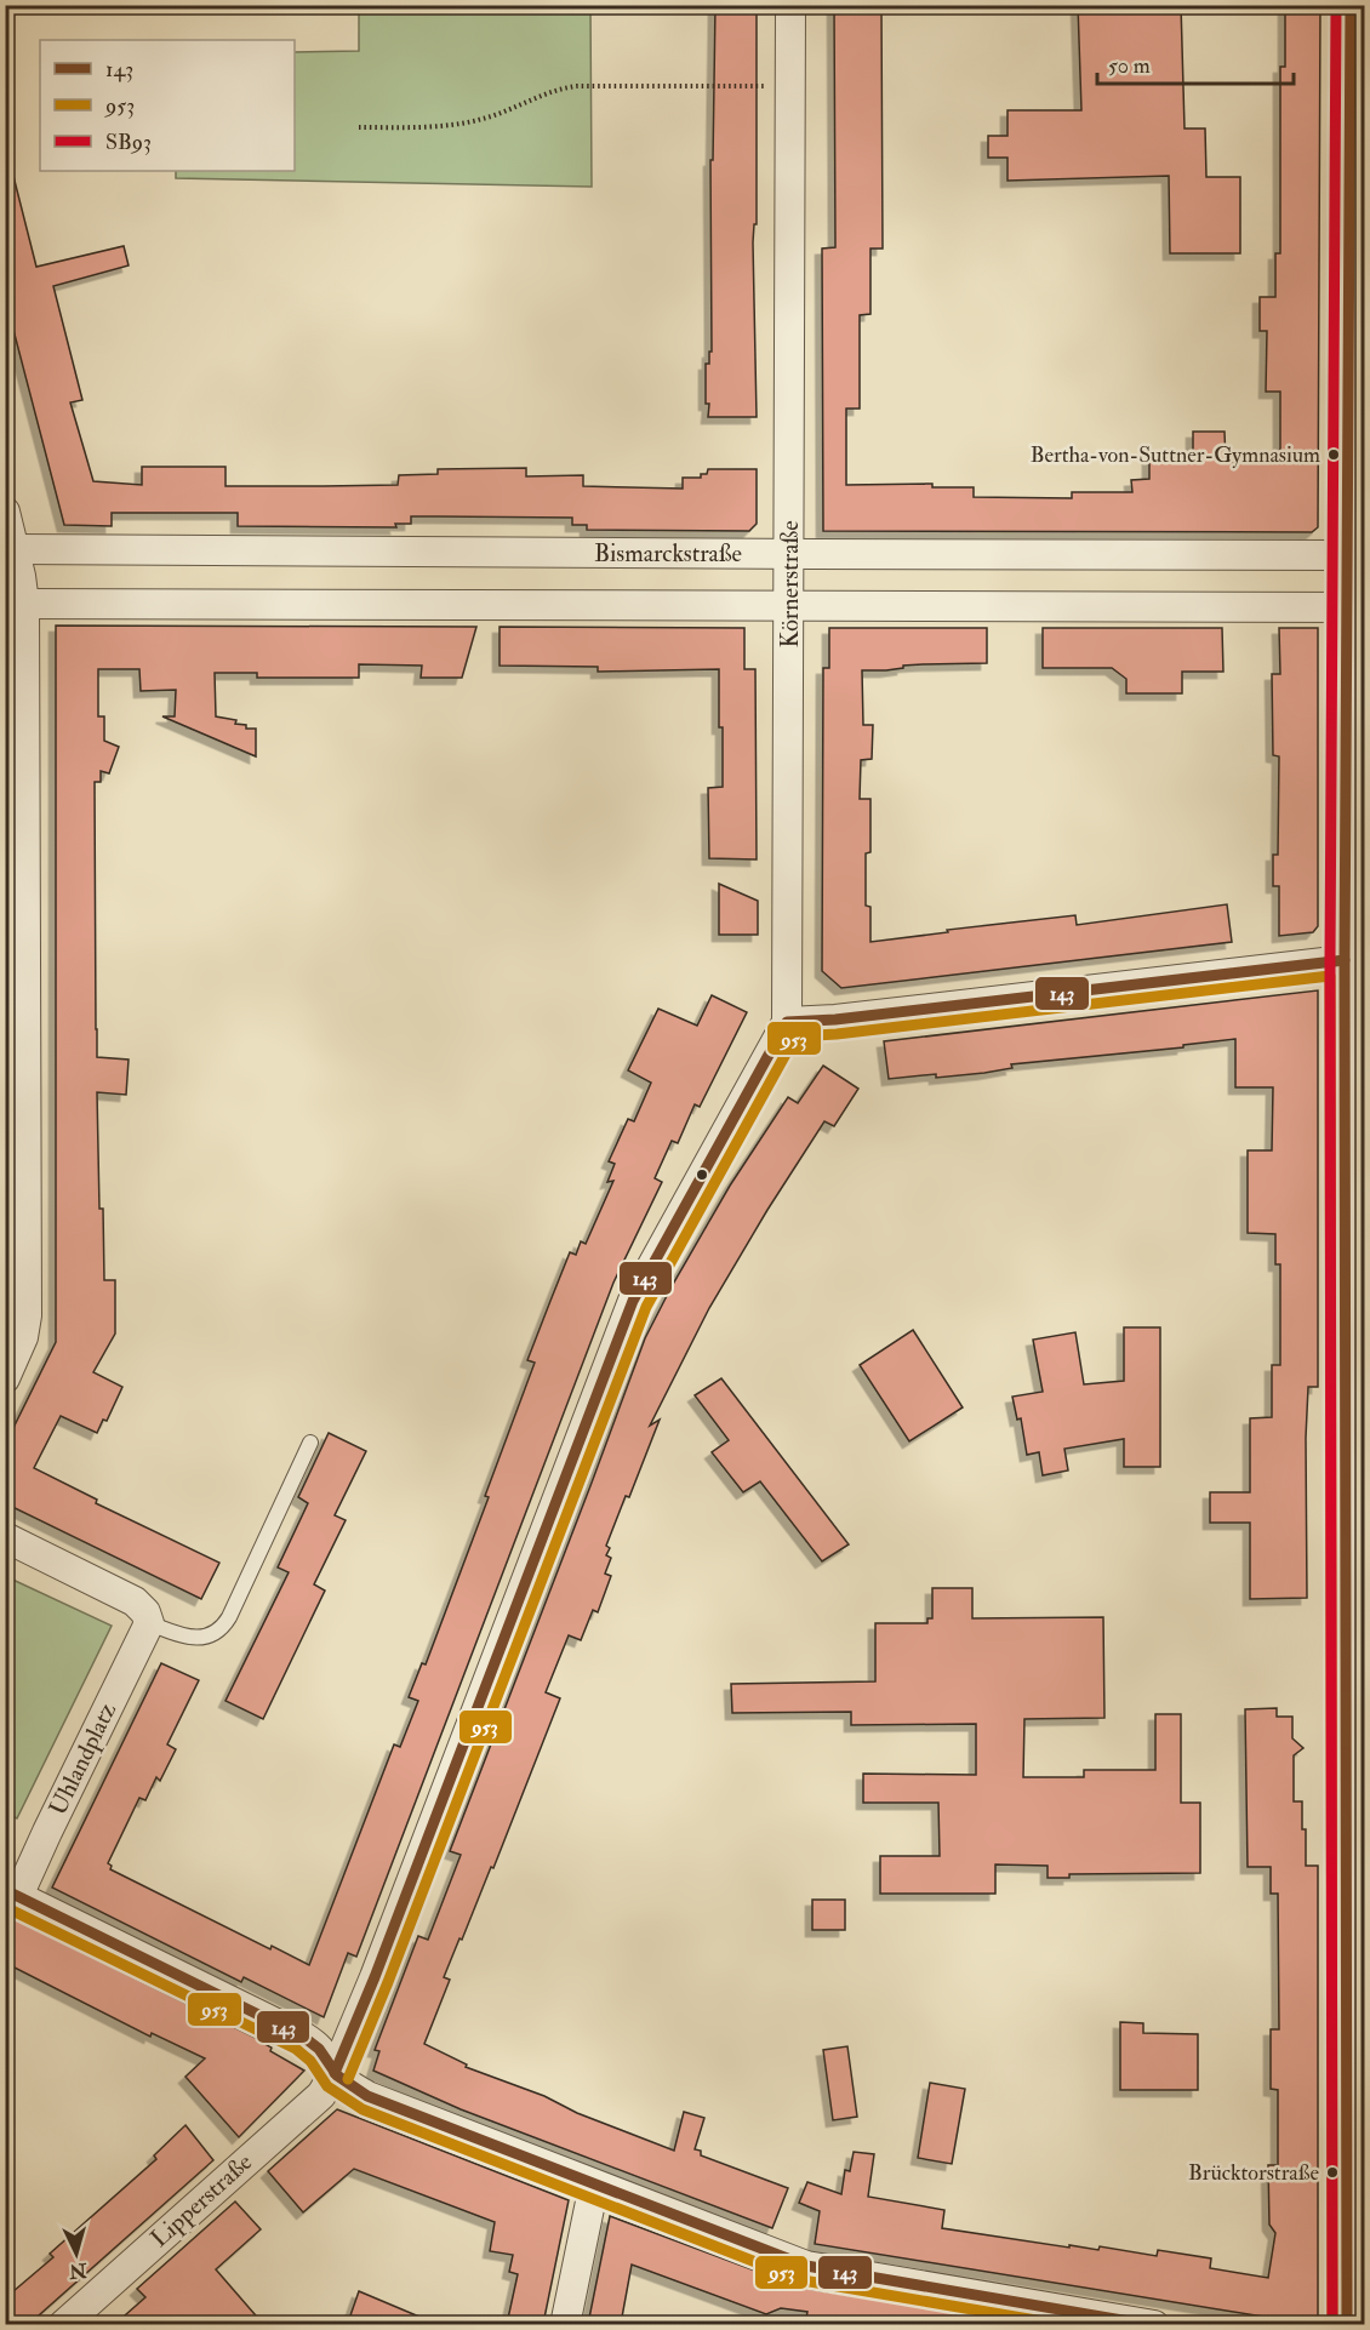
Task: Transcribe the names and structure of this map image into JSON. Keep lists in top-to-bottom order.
{
  "streets": {
    "street": [
      "Bismarckstraße",
      "Körnerstraße",
      "Uhlandplatz",
      "Lipperstraße"
    ]
  },
  "crossings": [
    ["Bismarckstraße", "Körnerstraße"],
    ["Körnerstraße", "Lipperstraße"]
  ],
  "places": ["Bertha-von-Suttner-Gymnasium", "Brücktorstraße"],
  "lines": ["transit line 143", "transit line SB93", "transit line 953"],
  "legend": ["143", "953", "SB93"],
  "scale_bar": "50 m",
  "north": "bottom"
}
